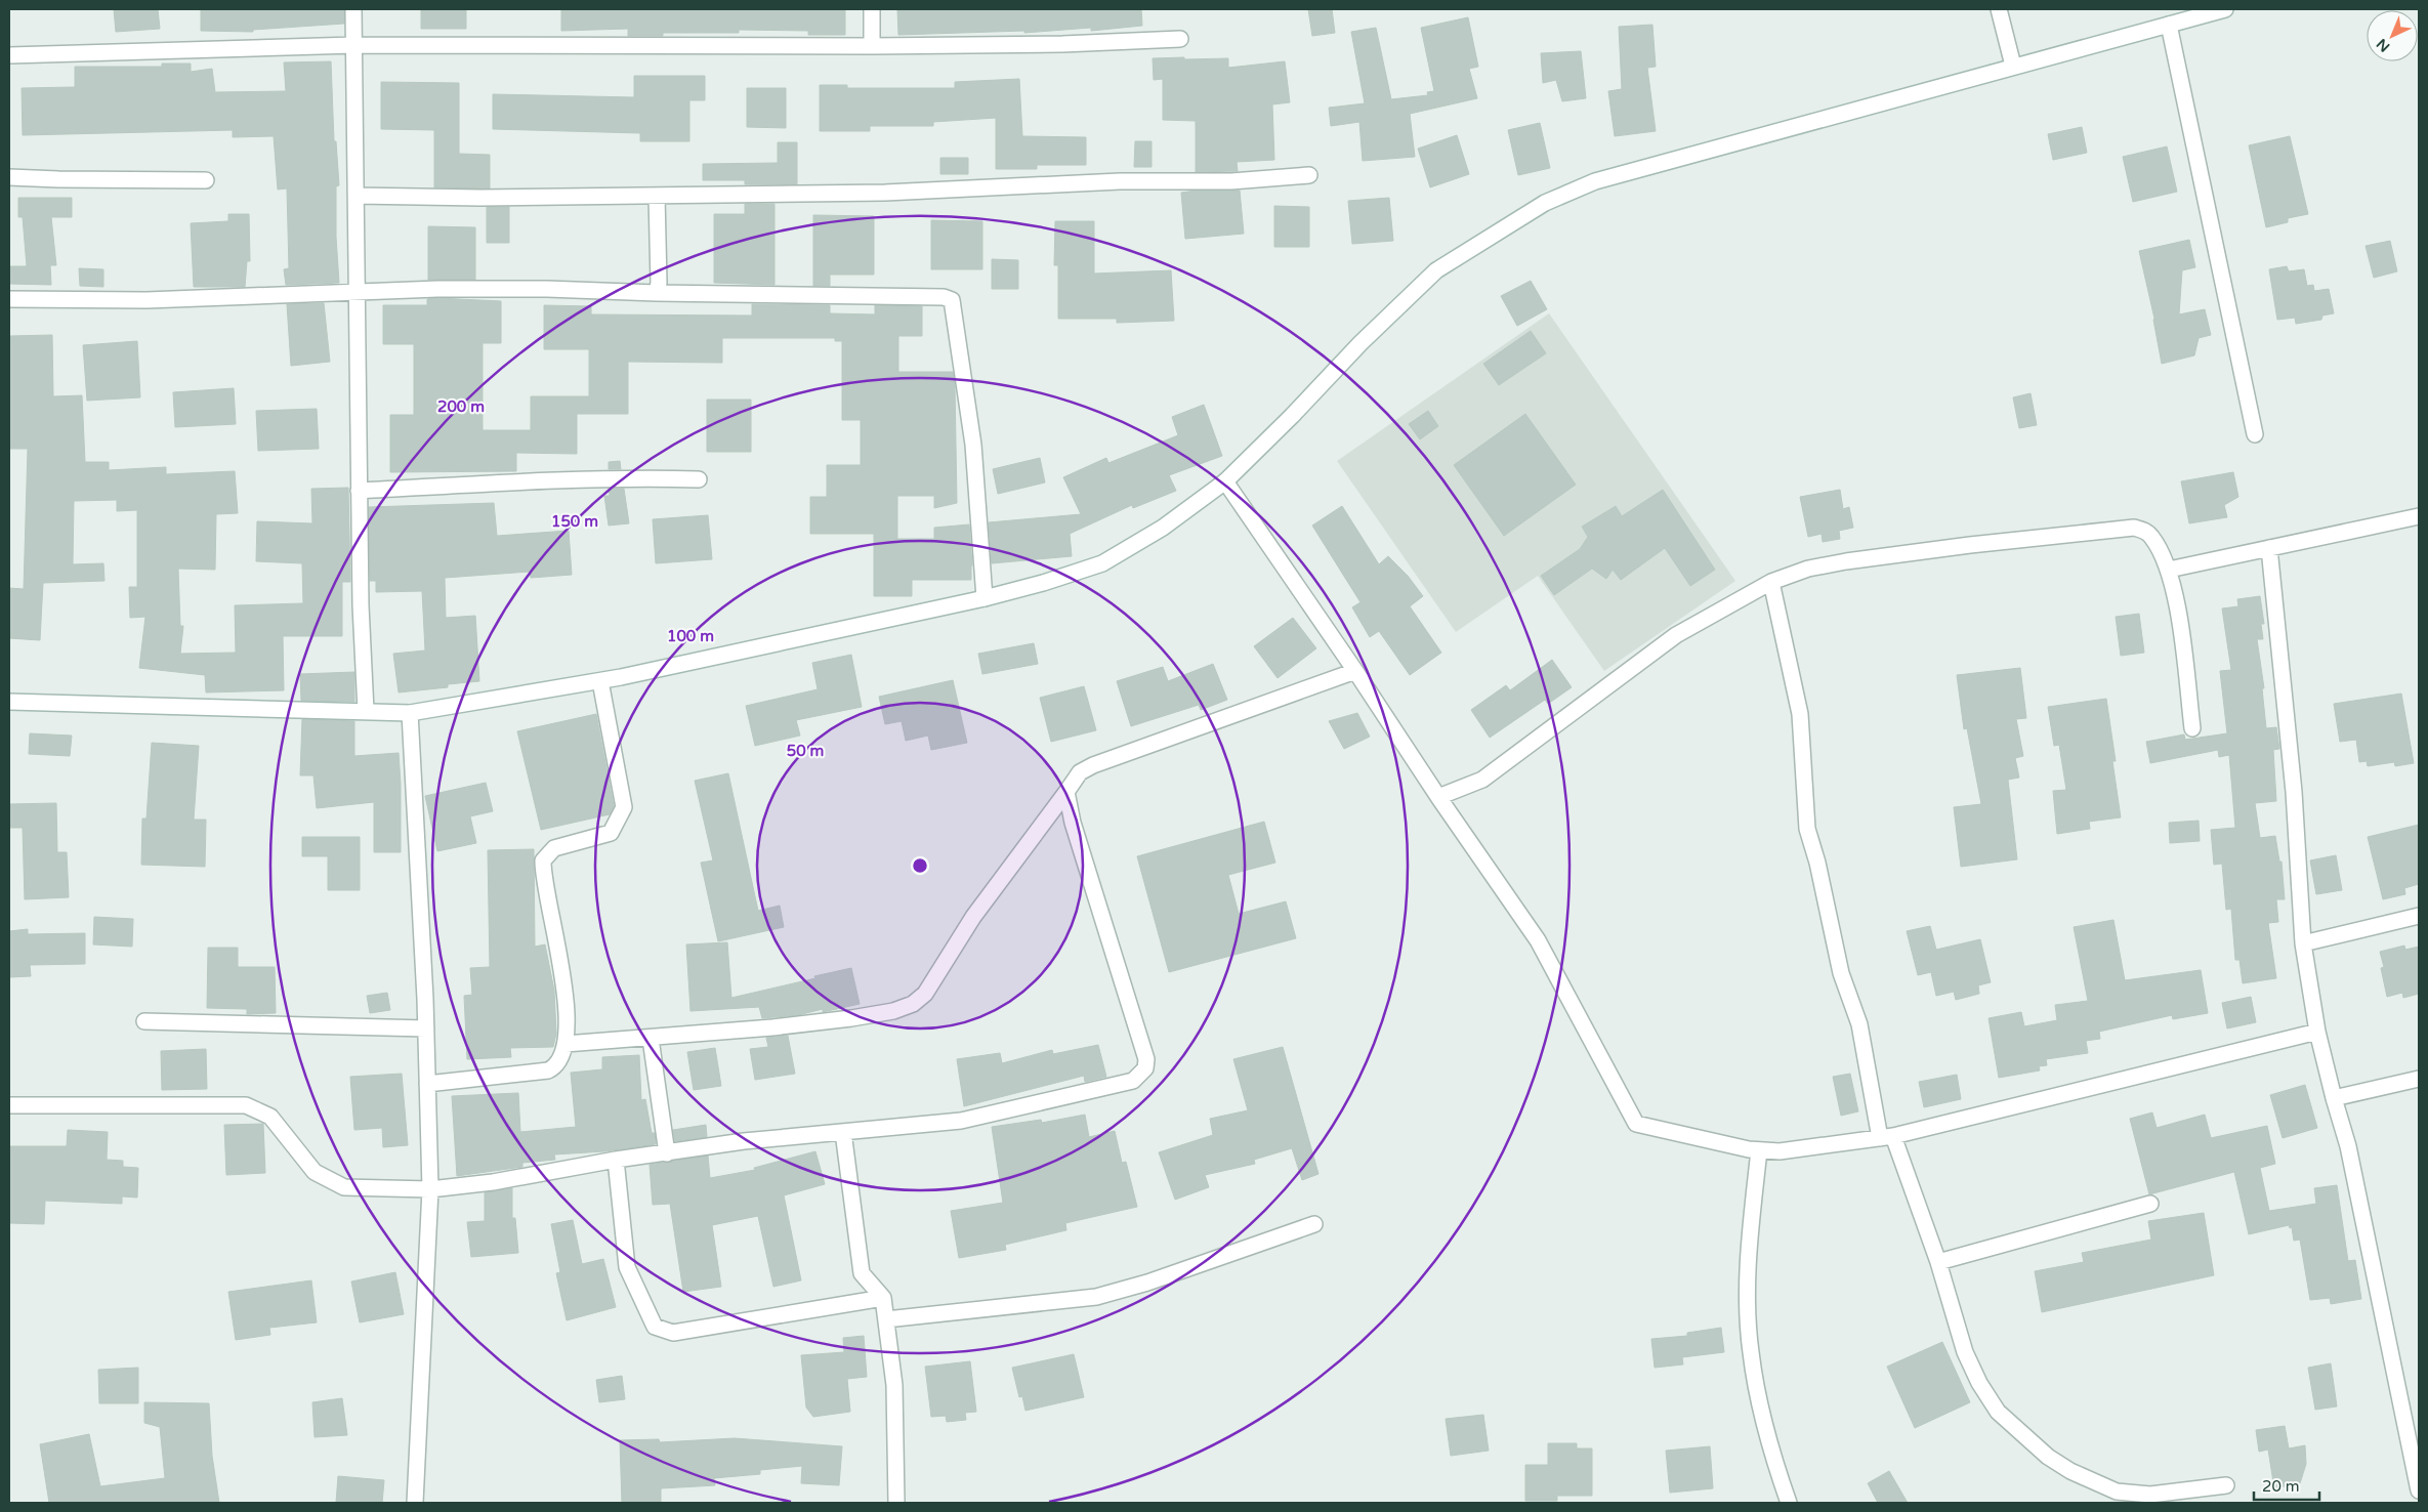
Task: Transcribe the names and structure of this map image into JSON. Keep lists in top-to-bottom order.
{
  "scale_bar": "20 m",
  "north": "bottom left",
  "rings": [
    "200 m",
    "150 m",
    "100 m",
    "50 m"
  ]
}
